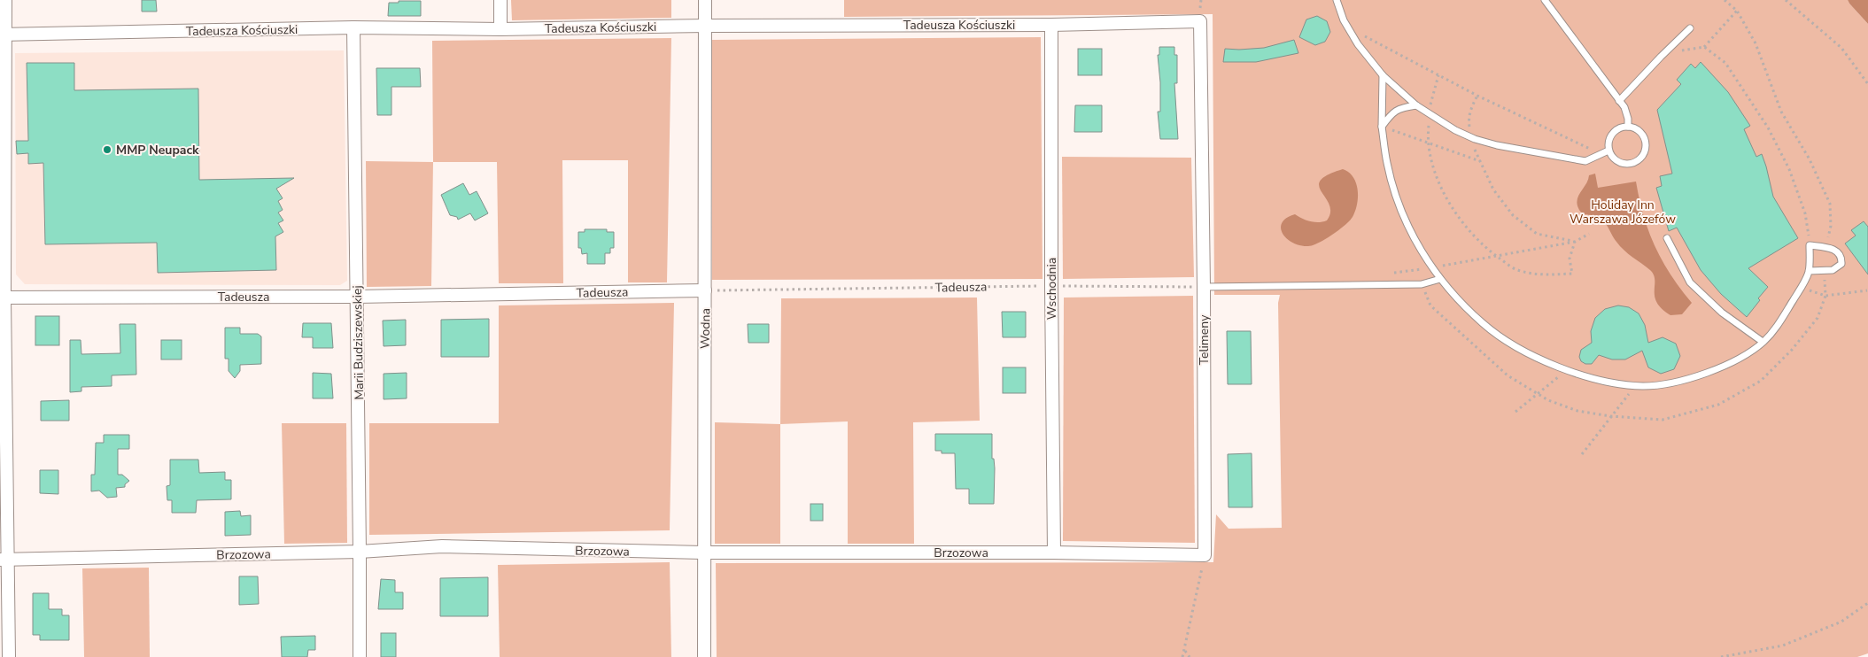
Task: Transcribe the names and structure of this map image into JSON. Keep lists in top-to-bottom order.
{
  "streets": {
    "street": [
      "Tadeusza Kościuszki",
      "Tadeusza",
      "Wschodnia",
      "Wodna",
      "Telimeny",
      "Marii Budziszewskiej",
      "Brzozowa"
    ]
  },
  "crossings": [
    ["Tadeusza Kościuszki", "Wschodnia"],
    ["Tadeusza Kościuszki", "Wodna"],
    ["Tadeusza Kościuszki", "Telimeny"],
    ["Tadeusza Kościuszki", "Marii Budziszewskiej"],
    ["Tadeusza", "Wschodnia"],
    ["Tadeusza", "Wodna"],
    ["Tadeusza", "Telimeny"],
    ["Tadeusza", "Marii Budziszewskiej"],
    ["Wschodnia", "Brzozowa"],
    ["Wodna", "Brzozowa"],
    ["Telimeny", "Brzozowa"],
    ["Marii Budziszewskiej", "Brzozowa"]
  ],
  "parks": ["Holiday Inn Warszawa Józefów"],
  "places": ["MMP Neupack"]
}
